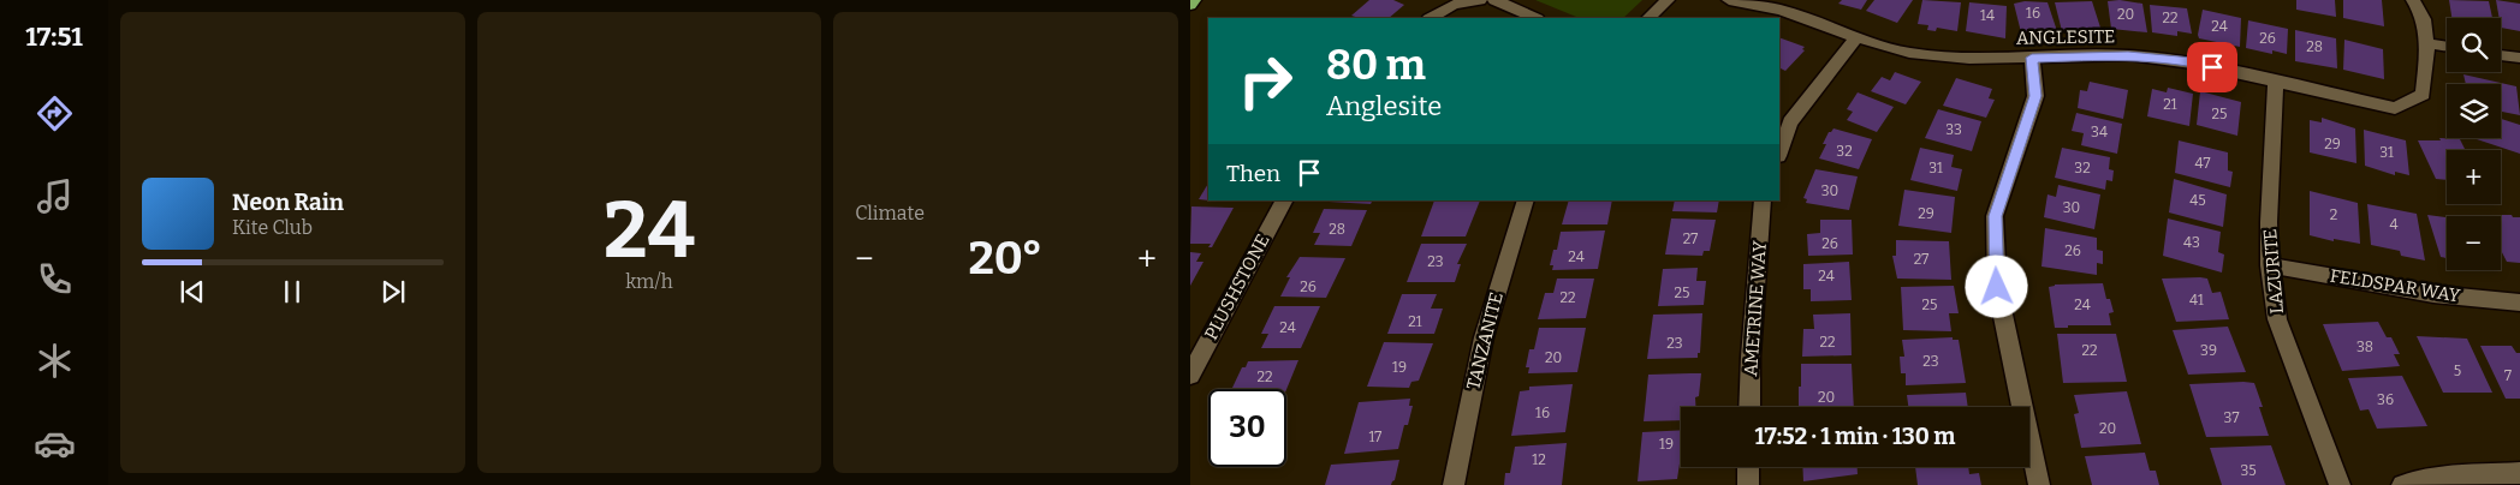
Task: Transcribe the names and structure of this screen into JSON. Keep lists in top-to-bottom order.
{
  "streets": {
    "street": [
      "ANGLESITE",
      "LAZURITE",
      "FELDSPAR WAY",
      "PLUSHSTONE",
      "AMETRINE WAY",
      "TANZANITE"
    ]
  },
  "crossings": [
    ["ANGLESITE", "LAZURITE"],
    ["LAZURITE", "FELDSPAR WAY"]
  ],
  "house_numbers": [
    "16",
    "20",
    "14",
    "22",
    "24",
    "26",
    "28",
    "21",
    "25",
    "33",
    "34",
    "29",
    "32",
    "31",
    "47",
    "31",
    "32",
    "30",
    "45",
    "30",
    "29",
    "2",
    "4",
    "28",
    "27",
    "43",
    "26",
    "26",
    "24",
    "27",
    "23",
    "24",
    "26",
    "25",
    "22",
    "41",
    "25",
    "24",
    "21",
    "24",
    "22",
    "23",
    "38",
    "22",
    "39",
    "20",
    "23",
    "19",
    "5",
    "7",
    "22",
    "20",
    "36",
    "16",
    "37",
    "20",
    "17",
    "19",
    "12",
    "35"
  ],
  "page": {
    "tabs": "17:51",
    "tile": [
      ["24", "km/h"],
      "Climate"
    ],
    "map_buttons": ["+", "−"],
    "turn": ["80 m", "Anglesite"],
    "then": "Then",
    "song": ["Neon Rain", "Kite Club"],
    "heat": ["−", "20°", "+"],
    "limit": "30",
    "trip": "17:52 · 1 min · 130 m"
  }
}
